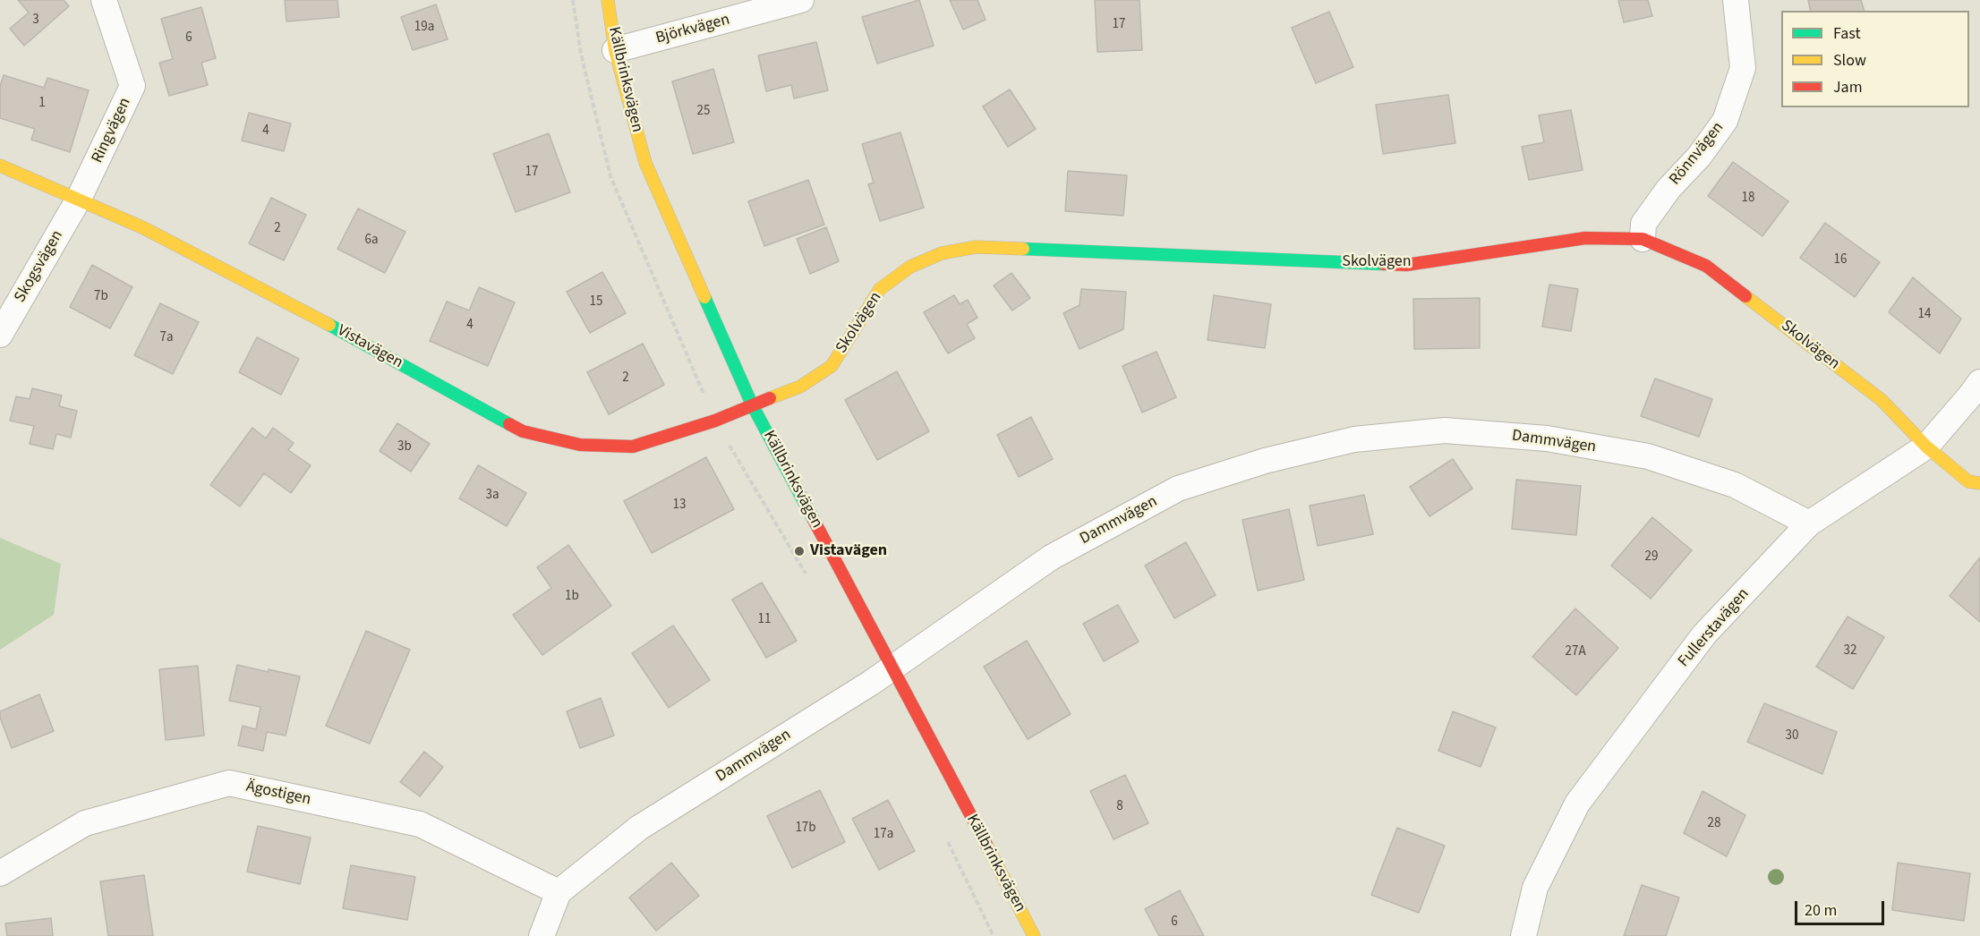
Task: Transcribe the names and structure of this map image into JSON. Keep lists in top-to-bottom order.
{
  "streets": {
    "street": [
      "Björkvägen",
      "Källbrinksvägen",
      "Ringvägen",
      "Rönnvägen",
      "Skolvägen",
      "Skogsvägen",
      "Vistavägen",
      "Dammvägen",
      "Fullerstavägen",
      "Ägostigen"
    ]
  },
  "crossings": [
    ["Björkvägen", "Källbrinksvägen"],
    ["Källbrinksvägen", "Skolvägen"],
    ["Källbrinksvägen", "Vistavägen"],
    ["Källbrinksvägen", "Dammvägen"],
    ["Ringvägen", "Skogsvägen"],
    ["Ringvägen", "Vistavägen"],
    ["Rönnvägen", "Skolvägen"],
    ["Skolvägen", "Vistavägen"],
    ["Skolvägen", "Fullerstavägen"],
    ["Skogsvägen", "Vistavägen"],
    ["Dammvägen", "Fullerstavägen"],
    ["Dammvägen", "Ägostigen"]
  ],
  "places": ["Vistavägen"],
  "house_numbers": [
    "3",
    "17",
    "19a",
    "6",
    "1",
    "25",
    "4",
    "17",
    "18",
    "2",
    "6a",
    "16",
    "7b",
    "15",
    "14",
    "4",
    "7a",
    "2",
    "3b",
    "3a",
    "13",
    "29",
    "1b",
    "11",
    "32",
    "27A",
    "30",
    "8",
    "28",
    "17b",
    "17a",
    "6"
  ],
  "legend": ["Fast", "Slow", "Jam"],
  "scale_bar": "20 m"
}
